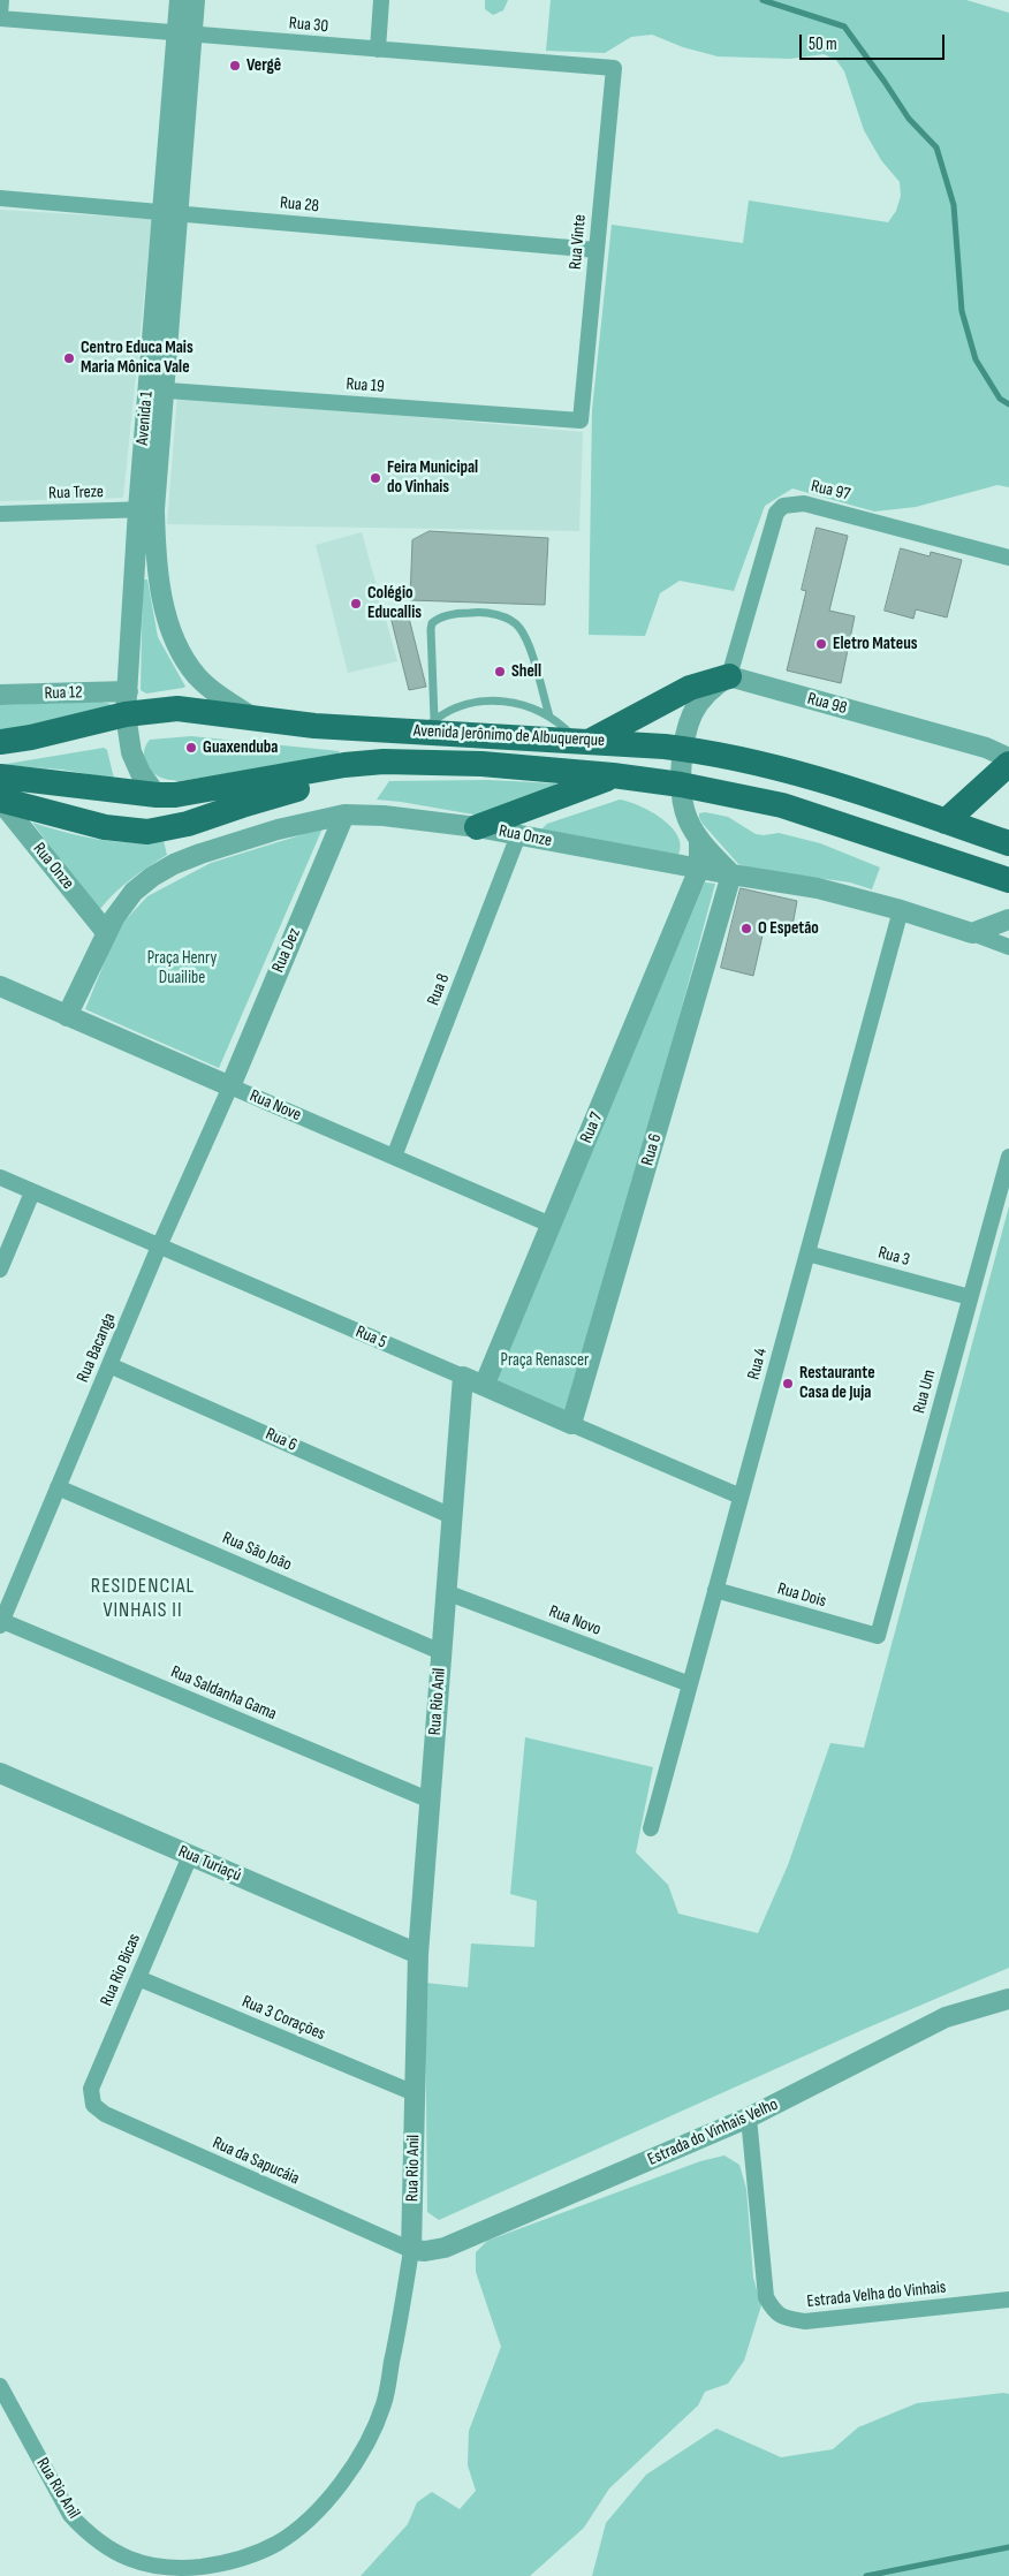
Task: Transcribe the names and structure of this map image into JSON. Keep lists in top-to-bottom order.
{
  "streets": {
    "main road": ["Avenida Jerônimo de Albuquerque"],
    "street": [
      "Rua 30",
      "Rua 28",
      "Rua Vinte",
      "Rua 19",
      "Avenida 1",
      "Rua 97",
      "Rua Treze",
      "Rua 12",
      "Rua 98",
      "Rua Onze",
      "Rua Dez",
      "Rua 8",
      "Rua Nove",
      "Rua 7",
      "Rua 6",
      "Rua 3",
      "Rua 5",
      "Rua Bacanga",
      "Rua 4",
      "Rua Um",
      "Rua São João",
      "Rua Dois",
      "Rua Novo",
      "Rua Saldanha Gama",
      "Rua Rio Anil",
      "Rua Turiaçú",
      "Rua Rio Bicas",
      "Rua 3 Corações",
      "Estrada do Vinhais Velho",
      "Rua da Sapucáia",
      "Estrada Velha do Vinhais"
    ]
  },
  "crossings": [
    ["Rua 30", "Rua Vinte"],
    ["Rua 30", "Avenida 1"],
    ["Rua 28", "Rua Vinte"],
    ["Rua 28", "Avenida 1"],
    ["Rua Vinte", "Rua 19"],
    ["Rua 19", "Avenida 1"],
    ["Avenida 1", "Rua Treze"],
    ["Avenida 1", "Rua 12"],
    ["Avenida 1", "Avenida Jerônimo de Albuquerque"],
    ["Rua 97", "Rua 98"],
    ["Rua 12", "Avenida Jerônimo de Albuquerque"],
    ["Rua Onze", "Rua Dez"],
    ["Rua Onze", "Rua 8"],
    ["Rua Onze", "Rua Nove"],
    ["Rua Onze", "Rua 7"],
    ["Rua Onze", "Rua 6"],
    ["Rua Onze", "Rua 4"],
    ["Rua Dez", "Rua Nove"],
    ["Rua Dez", "Rua Bacanga"],
    ["Rua 8", "Rua Nove"],
    ["Rua Nove", "Rua 7"],
    ["Rua Nove", "Rua Bacanga"],
    ["Rua 7", "Rua 5"],
    ["Rua 6", "Rua 5"],
    ["Rua 6", "Rua Bacanga"],
    ["Rua 6", "Rua Rio Anil"],
    ["Rua 3", "Rua 4"],
    ["Rua 3", "Rua Um"],
    ["Rua 5", "Rua Bacanga"],
    ["Rua 5", "Rua 4"],
    ["Rua 5", "Rua Rio Anil"],
    ["Rua Bacanga", "Rua São João"],
    ["Rua Bacanga", "Rua Saldanha Gama"],
    ["Rua 4", "Rua Dois"],
    ["Rua 4", "Rua Novo"],
    ["Rua Um", "Rua Dois"],
    ["Rua São João", "Rua Rio Anil"],
    ["Rua Novo", "Rua Rio Anil"],
    ["Rua Saldanha Gama", "Rua Rio Anil"],
    ["Rua Rio Anil", "Rua Turiaçú"],
    ["Rua Rio Anil", "Rua 3 Corações"],
    ["Rua Rio Anil", "Estrada do Vinhais Velho"],
    ["Rua Rio Anil", "Rua da Sapucáia"],
    ["Rua Turiaçú", "Rua Rio Bicas"],
    ["Rua Rio Bicas", "Rua 3 Corações"],
    ["Rua Rio Bicas", "Rua da Sapucáia"],
    ["Estrada do Vinhais Velho", "Rua da Sapucáia"],
    ["Estrada do Vinhais Velho", "Estrada Velha do Vinhais"]
  ],
  "districts": ["RESIDENCIAL VINHAIS II"],
  "parks": ["Praça Henry Duailibe", "Praça Renascer"],
  "places": [
    "Vergê",
    "Centro Educa Mais Maria Mônica Vale",
    "Feira Municipal do Vinhais",
    "Colégio Educallis",
    "Eletro Mateus",
    "Shell",
    "Guaxenduba",
    "O Espetão",
    "Restaurante Casa de Juja"
  ],
  "scale_bar": "50 m"
}
